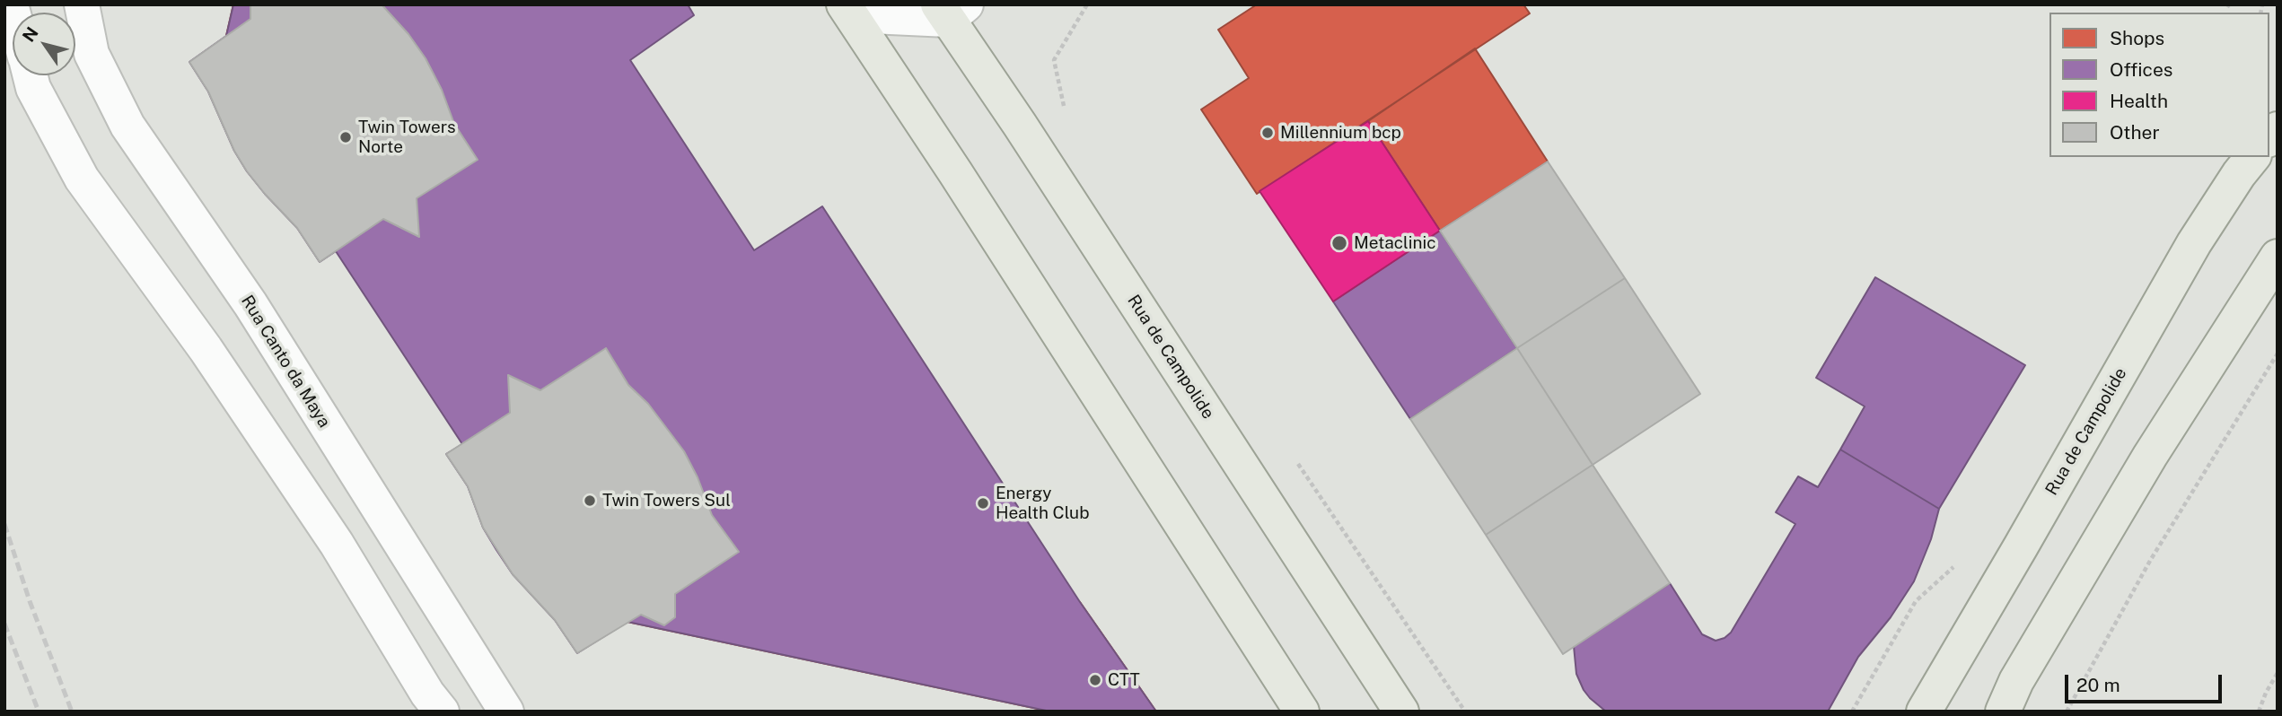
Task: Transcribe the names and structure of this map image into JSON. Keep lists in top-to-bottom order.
{
  "streets": {
    "main road": ["Rua de Campolide"],
    "street": ["Rua Canto da Maya"]
  },
  "places": [
    "Millennium bcp",
    "Twin Towers Norte",
    "Metaclinic",
    "Twin Towers Sul",
    "Energy Health Club",
    "CTT"
  ],
  "legend": [
    "Shops",
    "Offices",
    "Health",
    "Other"
  ],
  "scale_bar": "20 m",
  "north": "top left"
}
